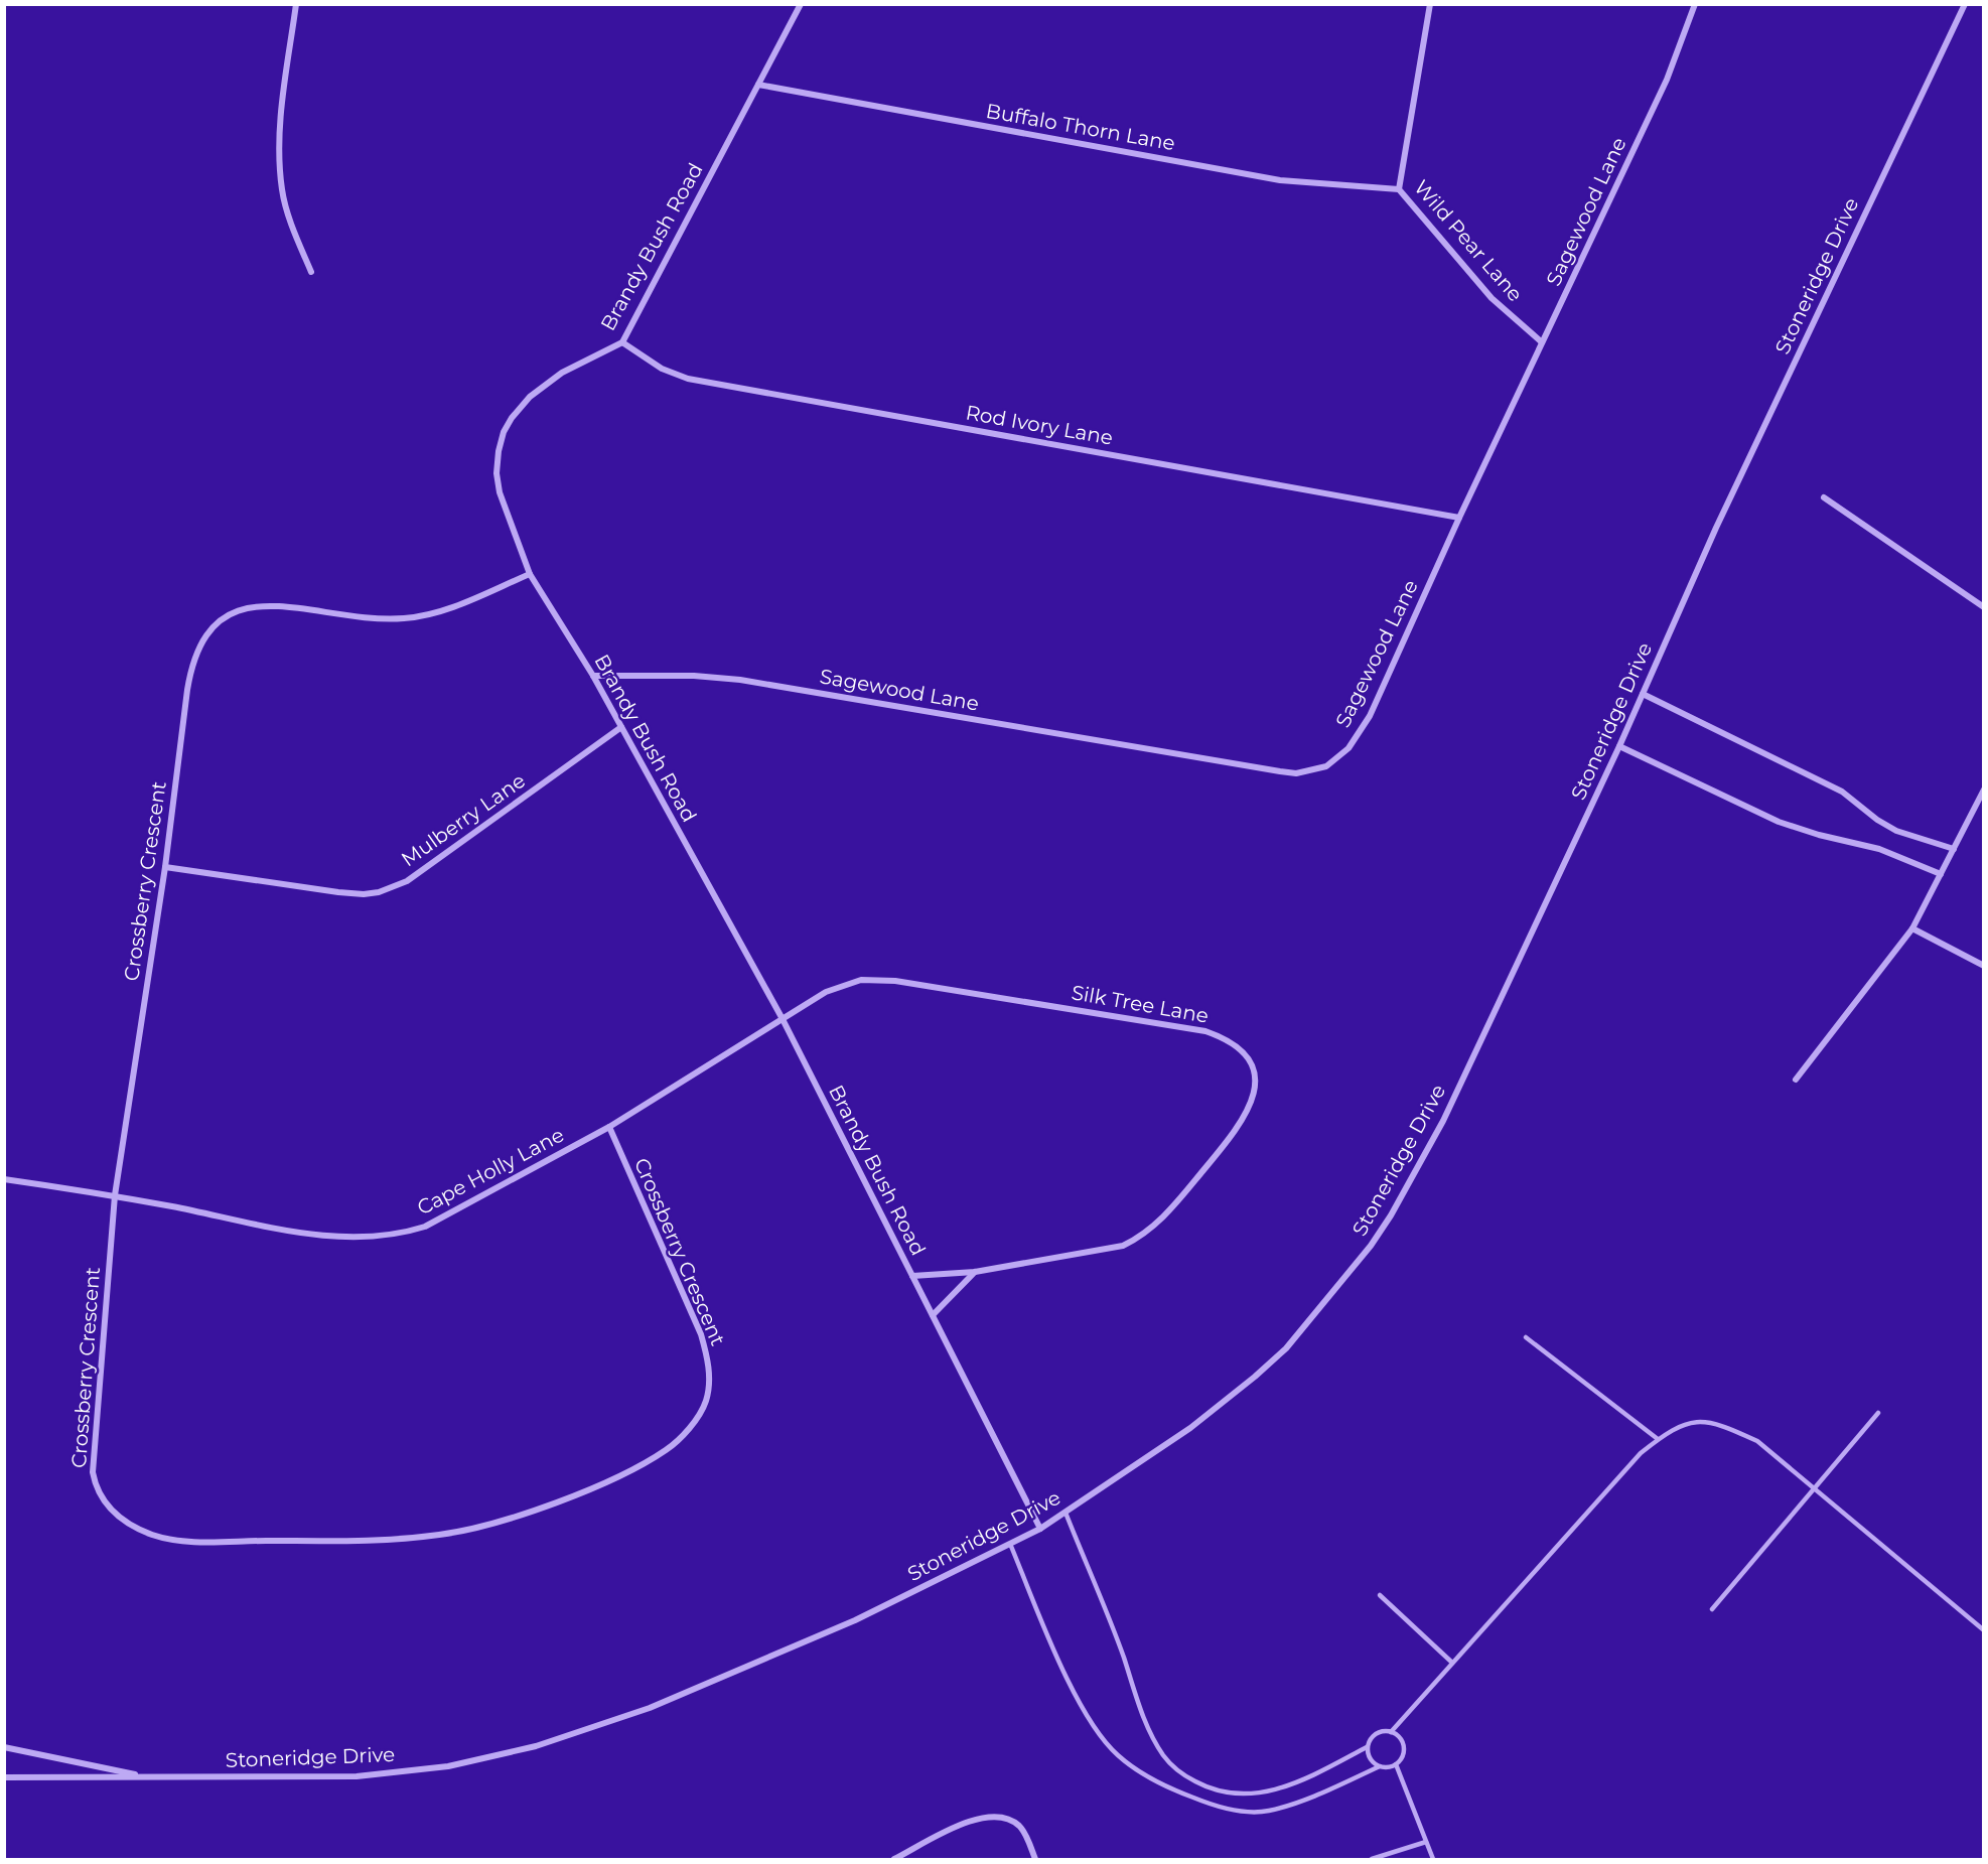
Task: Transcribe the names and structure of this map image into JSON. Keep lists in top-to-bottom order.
{
  "streets": {
    "street": [
      "Buffalo Thorn Lane",
      "Sagewood Lane",
      "Wild Pear Lane",
      "Brandy Bush Road",
      "Stoneridge Drive",
      "Rod Ivory Lane",
      "Mulberry Lane",
      "Crossberry Crescent",
      "Silk Tree Lane",
      "Cape Holly Lane"
    ]
  },
  "crossings": [
    ["Buffalo Thorn Lane", "Wild Pear Lane"],
    ["Buffalo Thorn Lane", "Brandy Bush Road"],
    ["Sagewood Lane", "Wild Pear Lane"],
    ["Sagewood Lane", "Brandy Bush Road"],
    ["Sagewood Lane", "Rod Ivory Lane"],
    ["Brandy Bush Road", "Stoneridge Drive"],
    ["Brandy Bush Road", "Rod Ivory Lane"],
    ["Brandy Bush Road", "Mulberry Lane"],
    ["Brandy Bush Road", "Crossberry Crescent"],
    ["Brandy Bush Road", "Silk Tree Lane"],
    ["Brandy Bush Road", "Cape Holly Lane"],
    ["Mulberry Lane", "Crossberry Crescent"],
    ["Crossberry Crescent", "Cape Holly Lane"],
    ["Silk Tree Lane", "Cape Holly Lane"]
  ]
}
